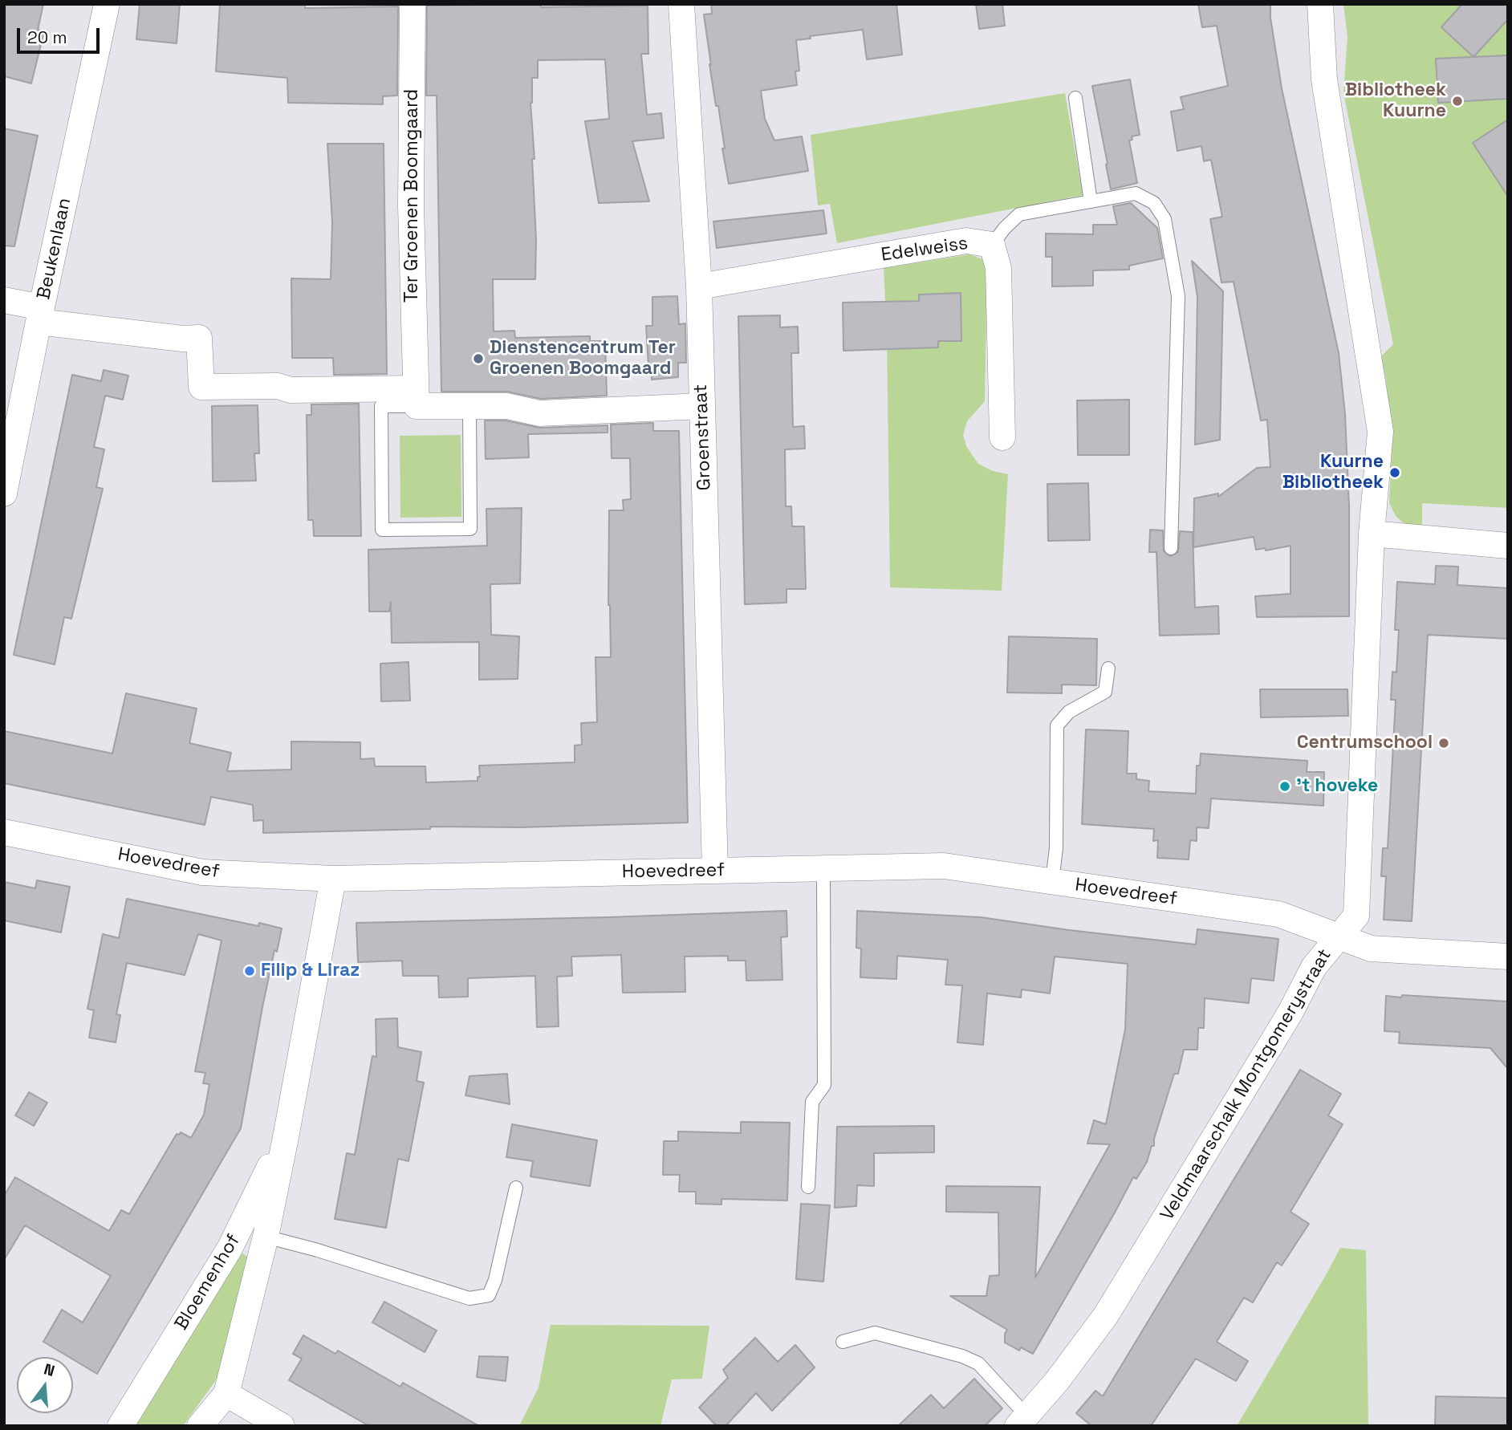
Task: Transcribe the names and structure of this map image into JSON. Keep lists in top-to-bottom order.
{
  "streets": {
    "street": [
      "Ter Groenen Boomgaard",
      "Beukenlaan",
      "Edelweiss",
      "Groenstraat",
      "Hoevedreef",
      "Veldmaarschalk Montgomerystraat",
      "Bloemenhof"
    ]
  },
  "crossings": [
    ["Edelweiss", "Groenstraat"],
    ["Groenstraat", "Hoevedreef"],
    ["Hoevedreef", "Veldmaarschalk Montgomerystraat"],
    ["Hoevedreef", "Bloemenhof"]
  ],
  "places": [
    "Bibliotheek Kuurne",
    "Dienstencentrum Ter Groenen Boomgaard",
    "Kuurne Bibliotheek",
    "Centrumschool",
    "'t hoveke",
    "Filip & Liraz"
  ],
  "scale_bar": "20 m",
  "north": "top"
}
